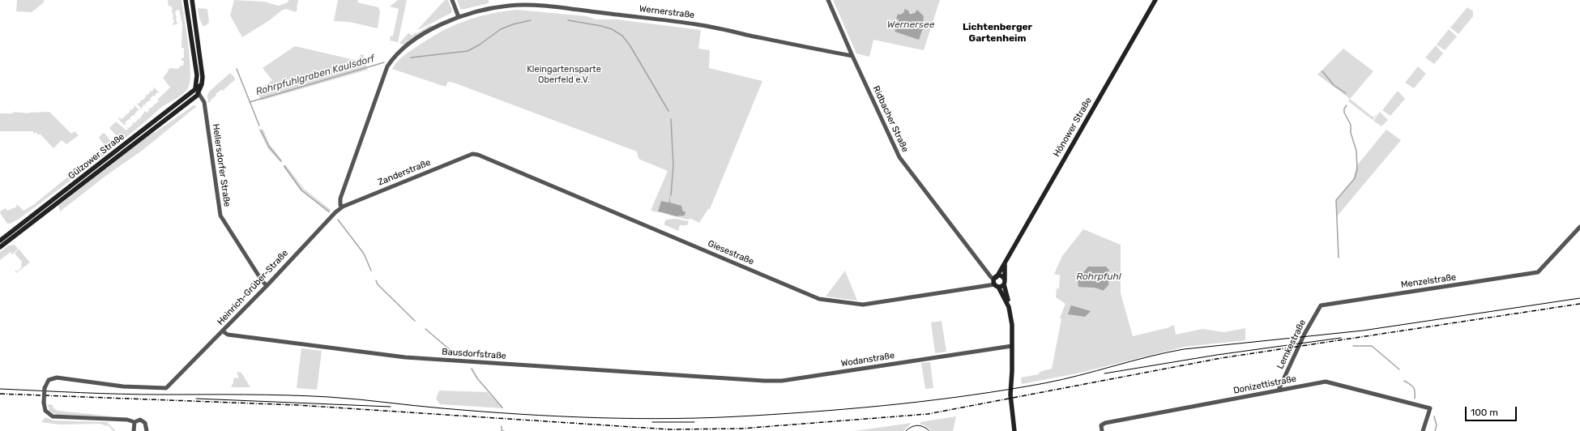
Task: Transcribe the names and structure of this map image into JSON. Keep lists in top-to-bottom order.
{
  "streets": {
    "main road": ["Hönower Straße", "Gülzower Straße", "Hellersdorfer Straße"],
    "street": [
      "Wernerstraße",
      "Ridbacher Straße",
      "Zanderstraße",
      "Giesestraße",
      "Menzelstraße",
      "Heinrich-Grüber-Straße",
      "Lemkestraße",
      "Bausdorfstraße",
      "Wodanstraße",
      "Donizettistraße"
    ]
  },
  "crossings": [
    ["Wernerstraße", "Ridbacher Straße"],
    ["Ridbacher Straße", "Hönower Straße"],
    ["Hönower Straße", "Giesestraße"],
    ["Hönower Straße", "Wodanstraße"],
    ["Gülzower Straße", "Hellersdorfer Straße"],
    ["Hellersdorfer Straße", "Heinrich-Grüber-Straße"],
    ["Zanderstraße", "Giesestraße"],
    ["Zanderstraße", "Heinrich-Grüber-Straße"],
    ["Menzelstraße", "Lemkestraße"],
    ["Heinrich-Grüber-Straße", "Bausdorfstraße"],
    ["Lemkestraße", "Donizettistraße"],
    ["Bausdorfstraße", "Wodanstraße"]
  ],
  "districts": ["Lichtenberger Gartenheim"],
  "water": ["Wernersee", "Rohrpfuhlgraben Kaulsdorf", "Rohrpfuhl"],
  "parks": ["Kleingartensparte Oberfeld e.V."],
  "scale_bar": "100 m"
}
